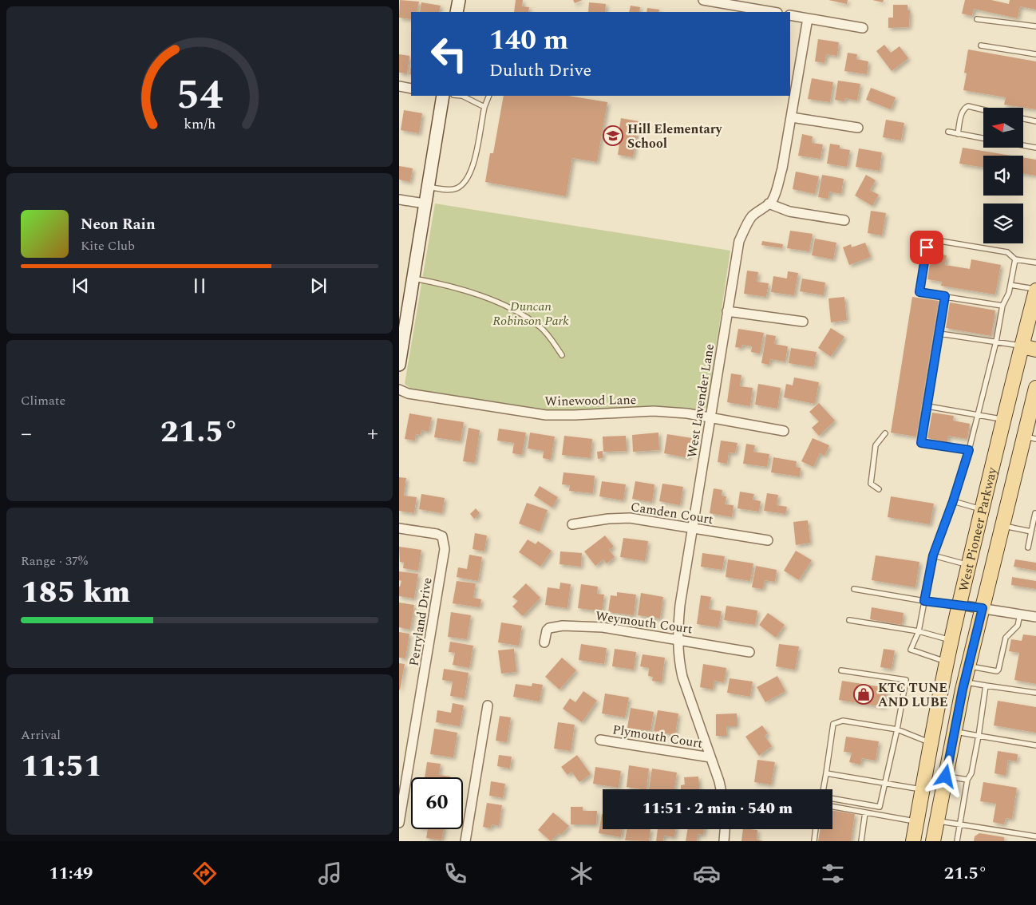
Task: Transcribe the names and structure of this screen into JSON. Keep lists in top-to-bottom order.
{
  "streets": {
    "main road": ["West Pioneer Parkway"],
    "street": [
      "Winewood Lane",
      "West Lavender Lane",
      "Camden Court",
      "Perryland Drive",
      "Weymouth Court",
      "Plymouth Court"
    ]
  },
  "crossings": [
    ["Winewood Lane", "West Lavender Lane"],
    ["West Lavender Lane", "Camden Court"],
    ["West Lavender Lane", "Weymouth Court"],
    ["West Lavender Lane", "Plymouth Court"]
  ],
  "parks": ["Duncan Robinson Park"],
  "places": {
    "school or university": ["Hill Elementary School"],
    "shop": ["KTC TUNE AND LUBE"]
  },
  "north": "left",
  "page": {
    "turn": ["140 m", "Duluth Drive"],
    "song": ["Neon Rain", "Kite Club"],
    "tile": [
      "Climate",
      ["Range · 37%", "185 km"],
      ["Arrival", "11:51"]
    ],
    "heat": ["−", "21.5°", "+"],
    "limit": "60",
    "trip": "11:51 · 2 min · 540 m",
    "tabs": ["11:49", "21.5°"],
    "gauge": ["54", "km/h"]
  }
}
